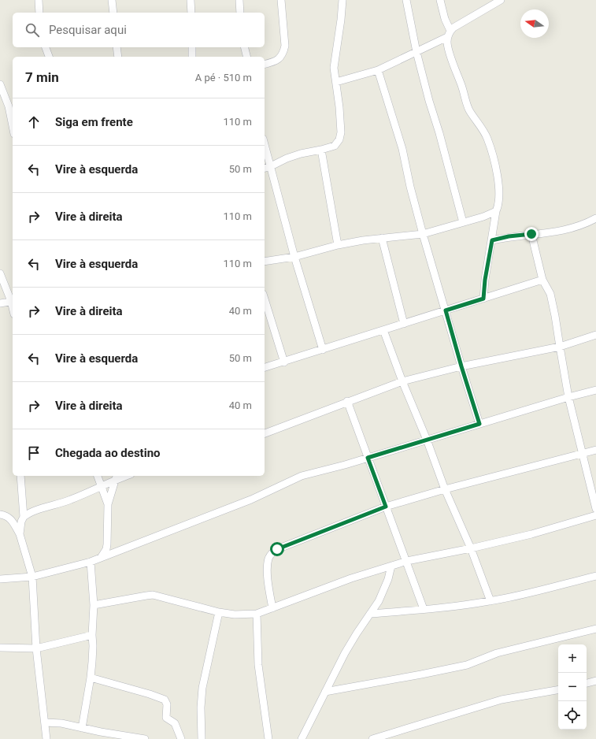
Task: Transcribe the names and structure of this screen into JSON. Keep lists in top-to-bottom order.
{
  "north": "left",
  "page": {
    "search": "Pesquisar aqui",
    "heading": ["7 min", "A pé · 510 m"],
    "list": [
      ["Siga em frente", "110 m"],
      ["Vire à esquerda", "50 m"],
      ["Vire à direita", "110 m"],
      ["Vire à esquerda", "110 m"],
      ["Vire à direita", "40 m"],
      ["Vire à esquerda", "50 m"],
      ["Vire à direita", "40 m"],
      "Chegada ao destino"
    ],
    "map_buttons": ["+", "−"]
  }
}
